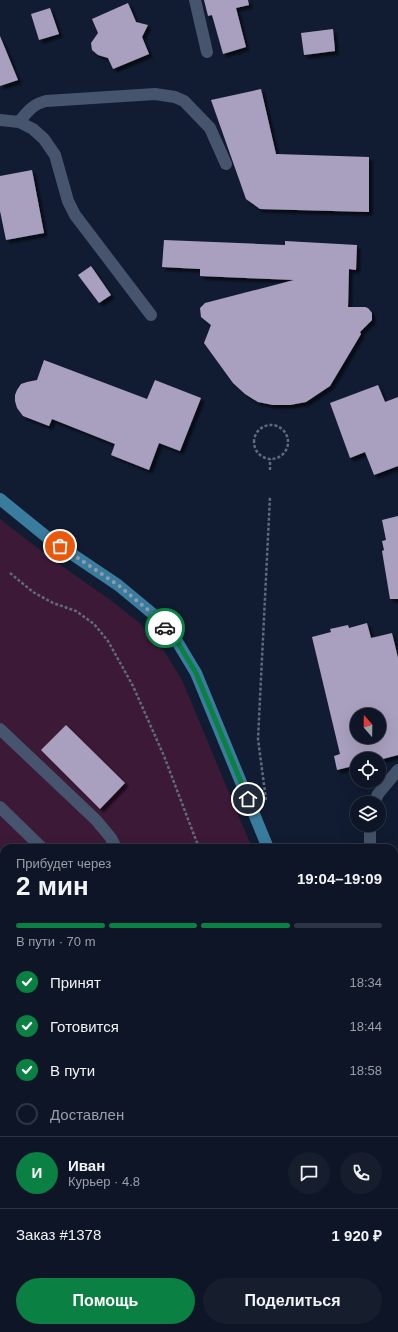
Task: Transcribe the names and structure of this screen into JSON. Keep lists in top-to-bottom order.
{
  "north": "top",
  "page": {
    "heading": ["2 мин", "Прибудет через", "19:04–19:09"],
    "panel": [
      "Иван",
      "Курьер · 4.8",
      "Заказ #1378",
      "1 920 ₽"
    ],
    "bar": "В пути · 70 m",
    "list": [
      ["Принят", "18:34"],
      ["Готовится", "18:44"],
      ["В пути", "18:58"],
      "Доставлен"
    ],
    "round": "И",
    "buttons": ["Помощь", "Поделиться"]
  }
}
